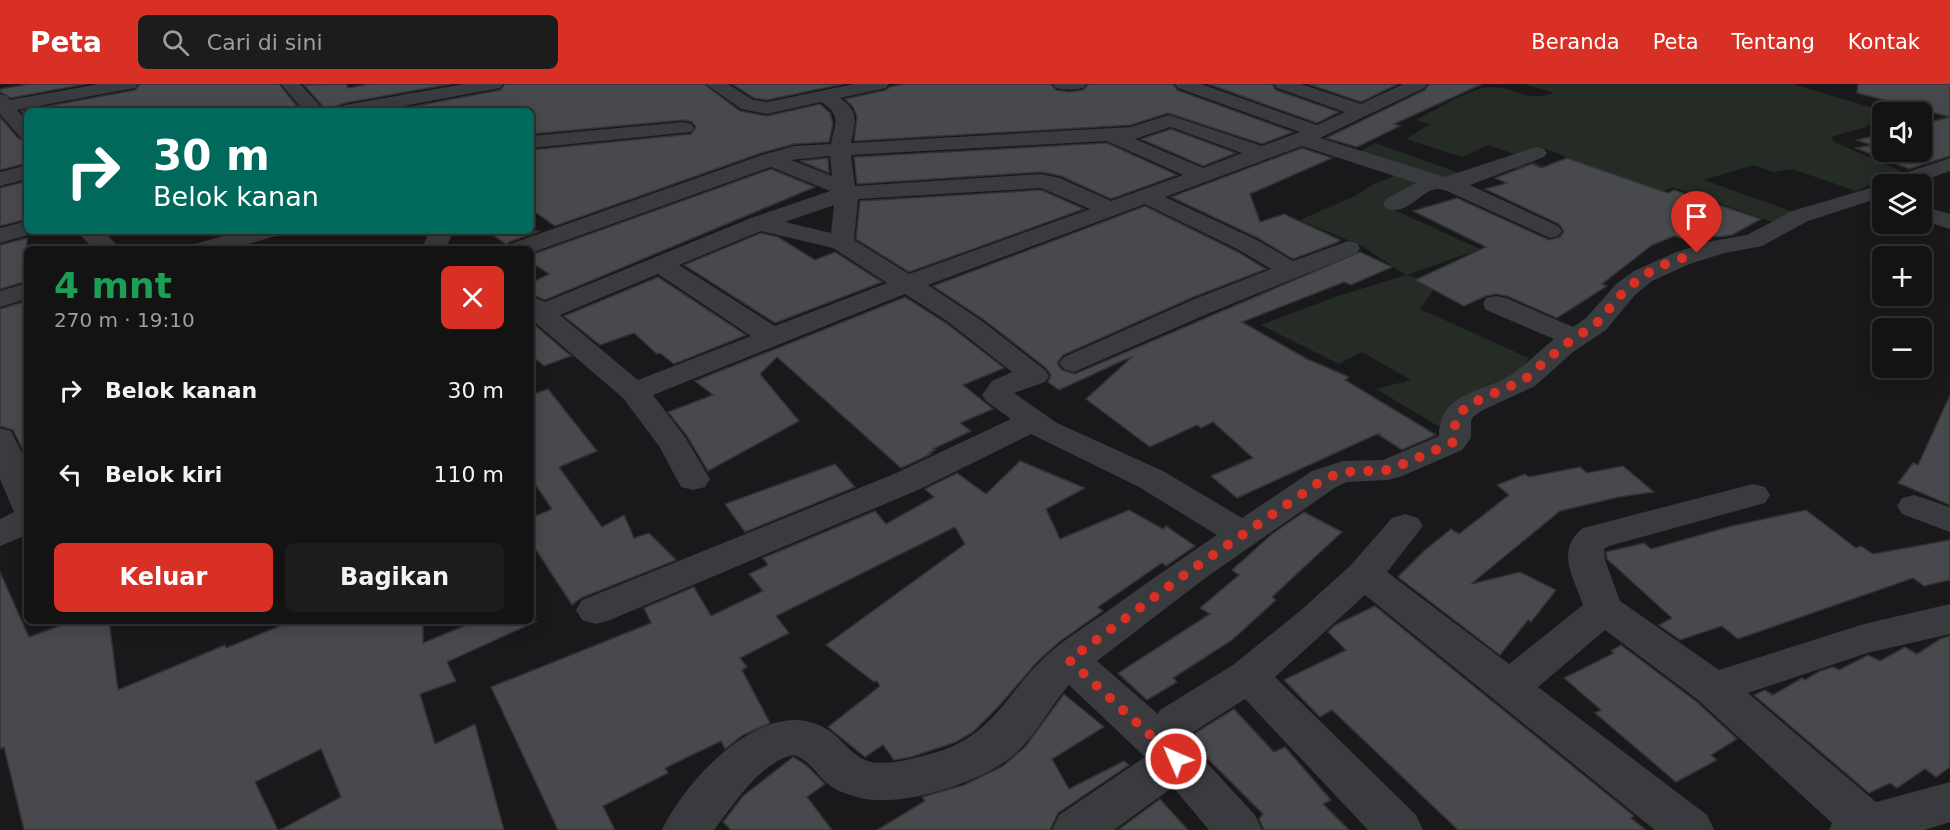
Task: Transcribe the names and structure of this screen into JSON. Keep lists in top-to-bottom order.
{
  "page": {
    "header": "Peta",
    "search": "Cari di sini",
    "nav": [
      "Beranda",
      "Peta",
      "Tentang",
      "Kontak"
    ],
    "map_buttons": ["+", "−"],
    "turn": ["30 m", "Belok kanan"],
    "heading": ["4 mnt", "270 m · 19:10"],
    "list": [
      {
        "name": "Belok kanan",
        "value": "30 m"
      },
      {
        "name": "Belok kiri",
        "value": "110 m"
      }
    ],
    "buttons": ["Keluar", "Bagikan"]
  }
}
